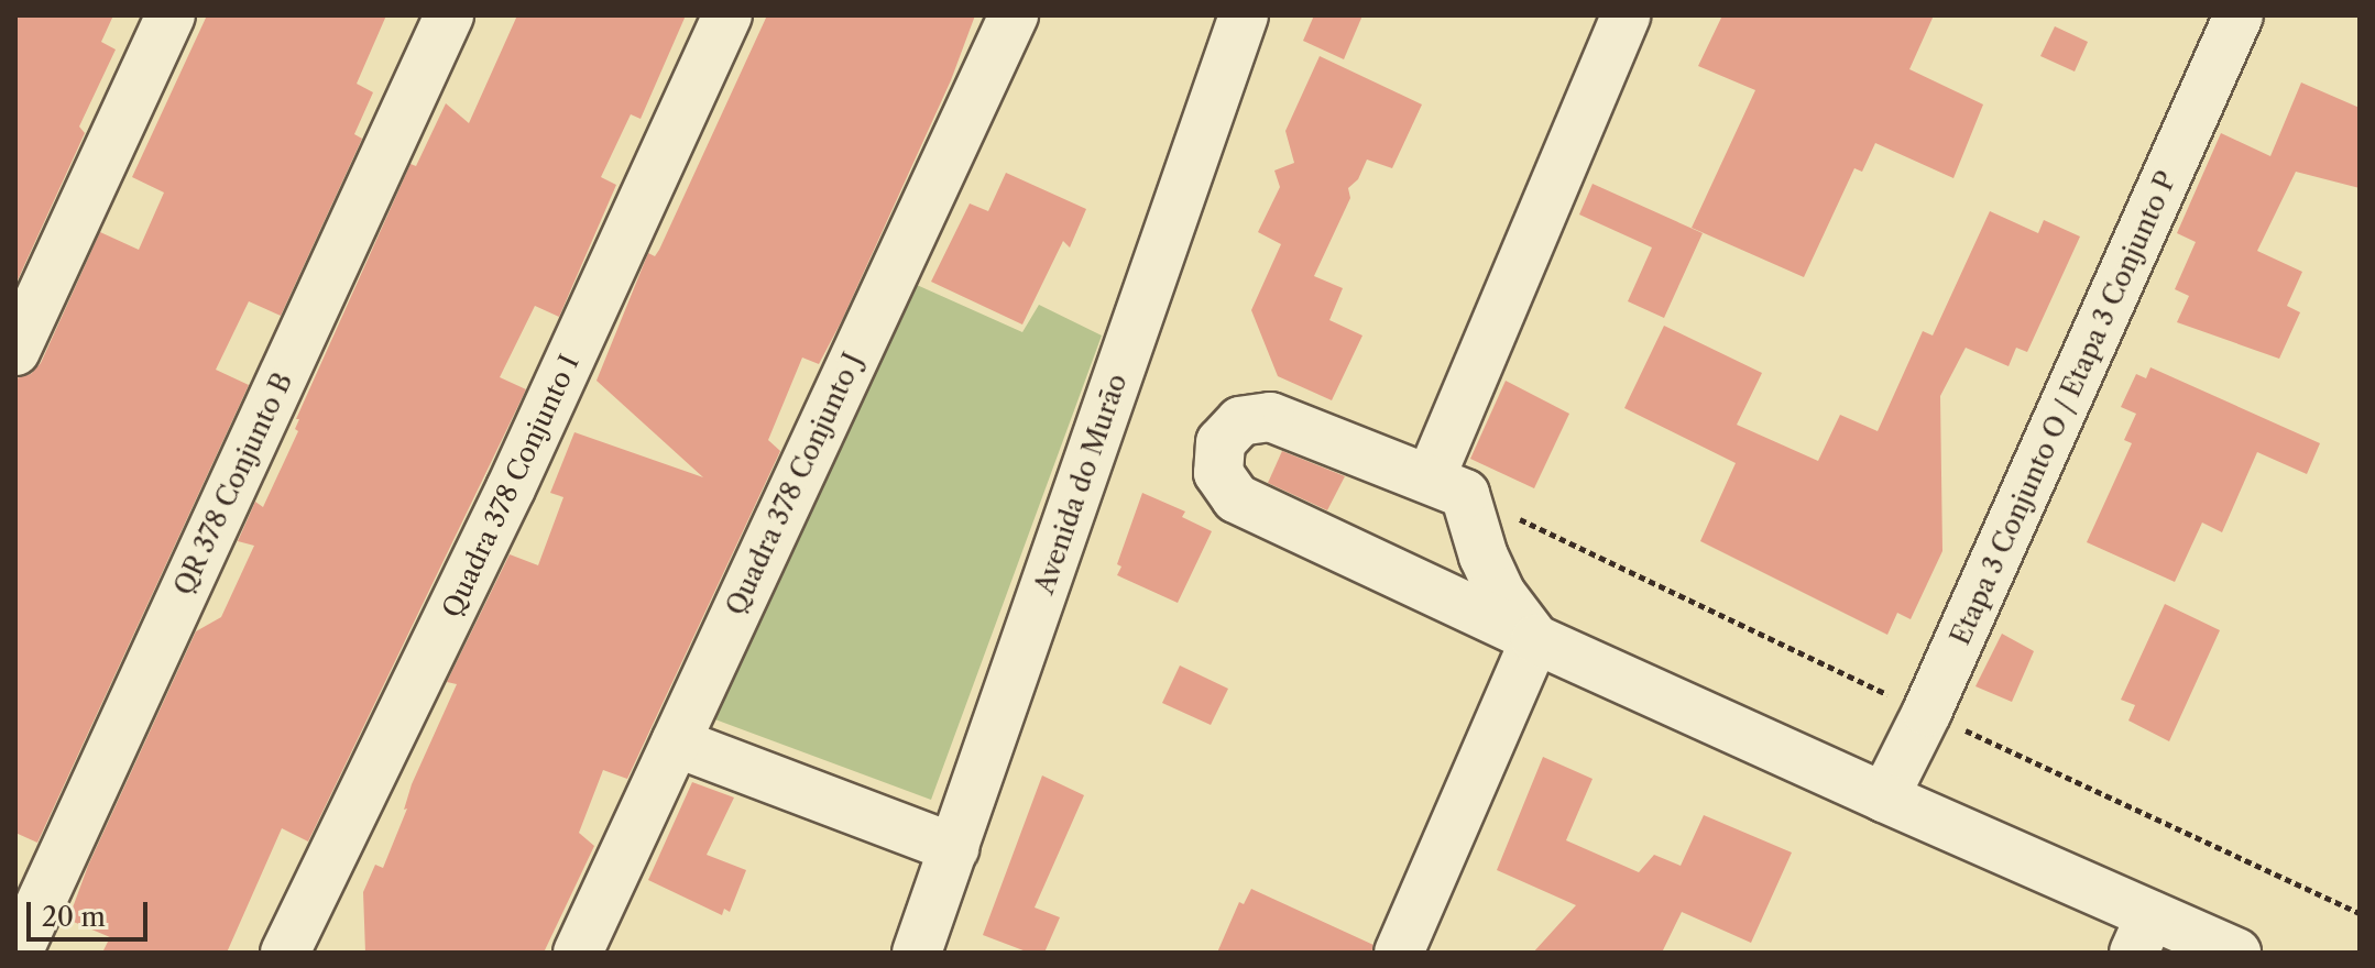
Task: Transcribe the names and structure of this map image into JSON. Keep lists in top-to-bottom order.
{
  "streets": {
    "street": [
      "Etapa 3 Conjunto O / Etapa 3 Conjunto P",
      "QR 378 Conjunto B",
      "Quadra 378 Conjunto J",
      "Avenida do Murão",
      "Quadra 378 Conjunto I"
    ]
  },
  "scale_bar": "20 m"
}
